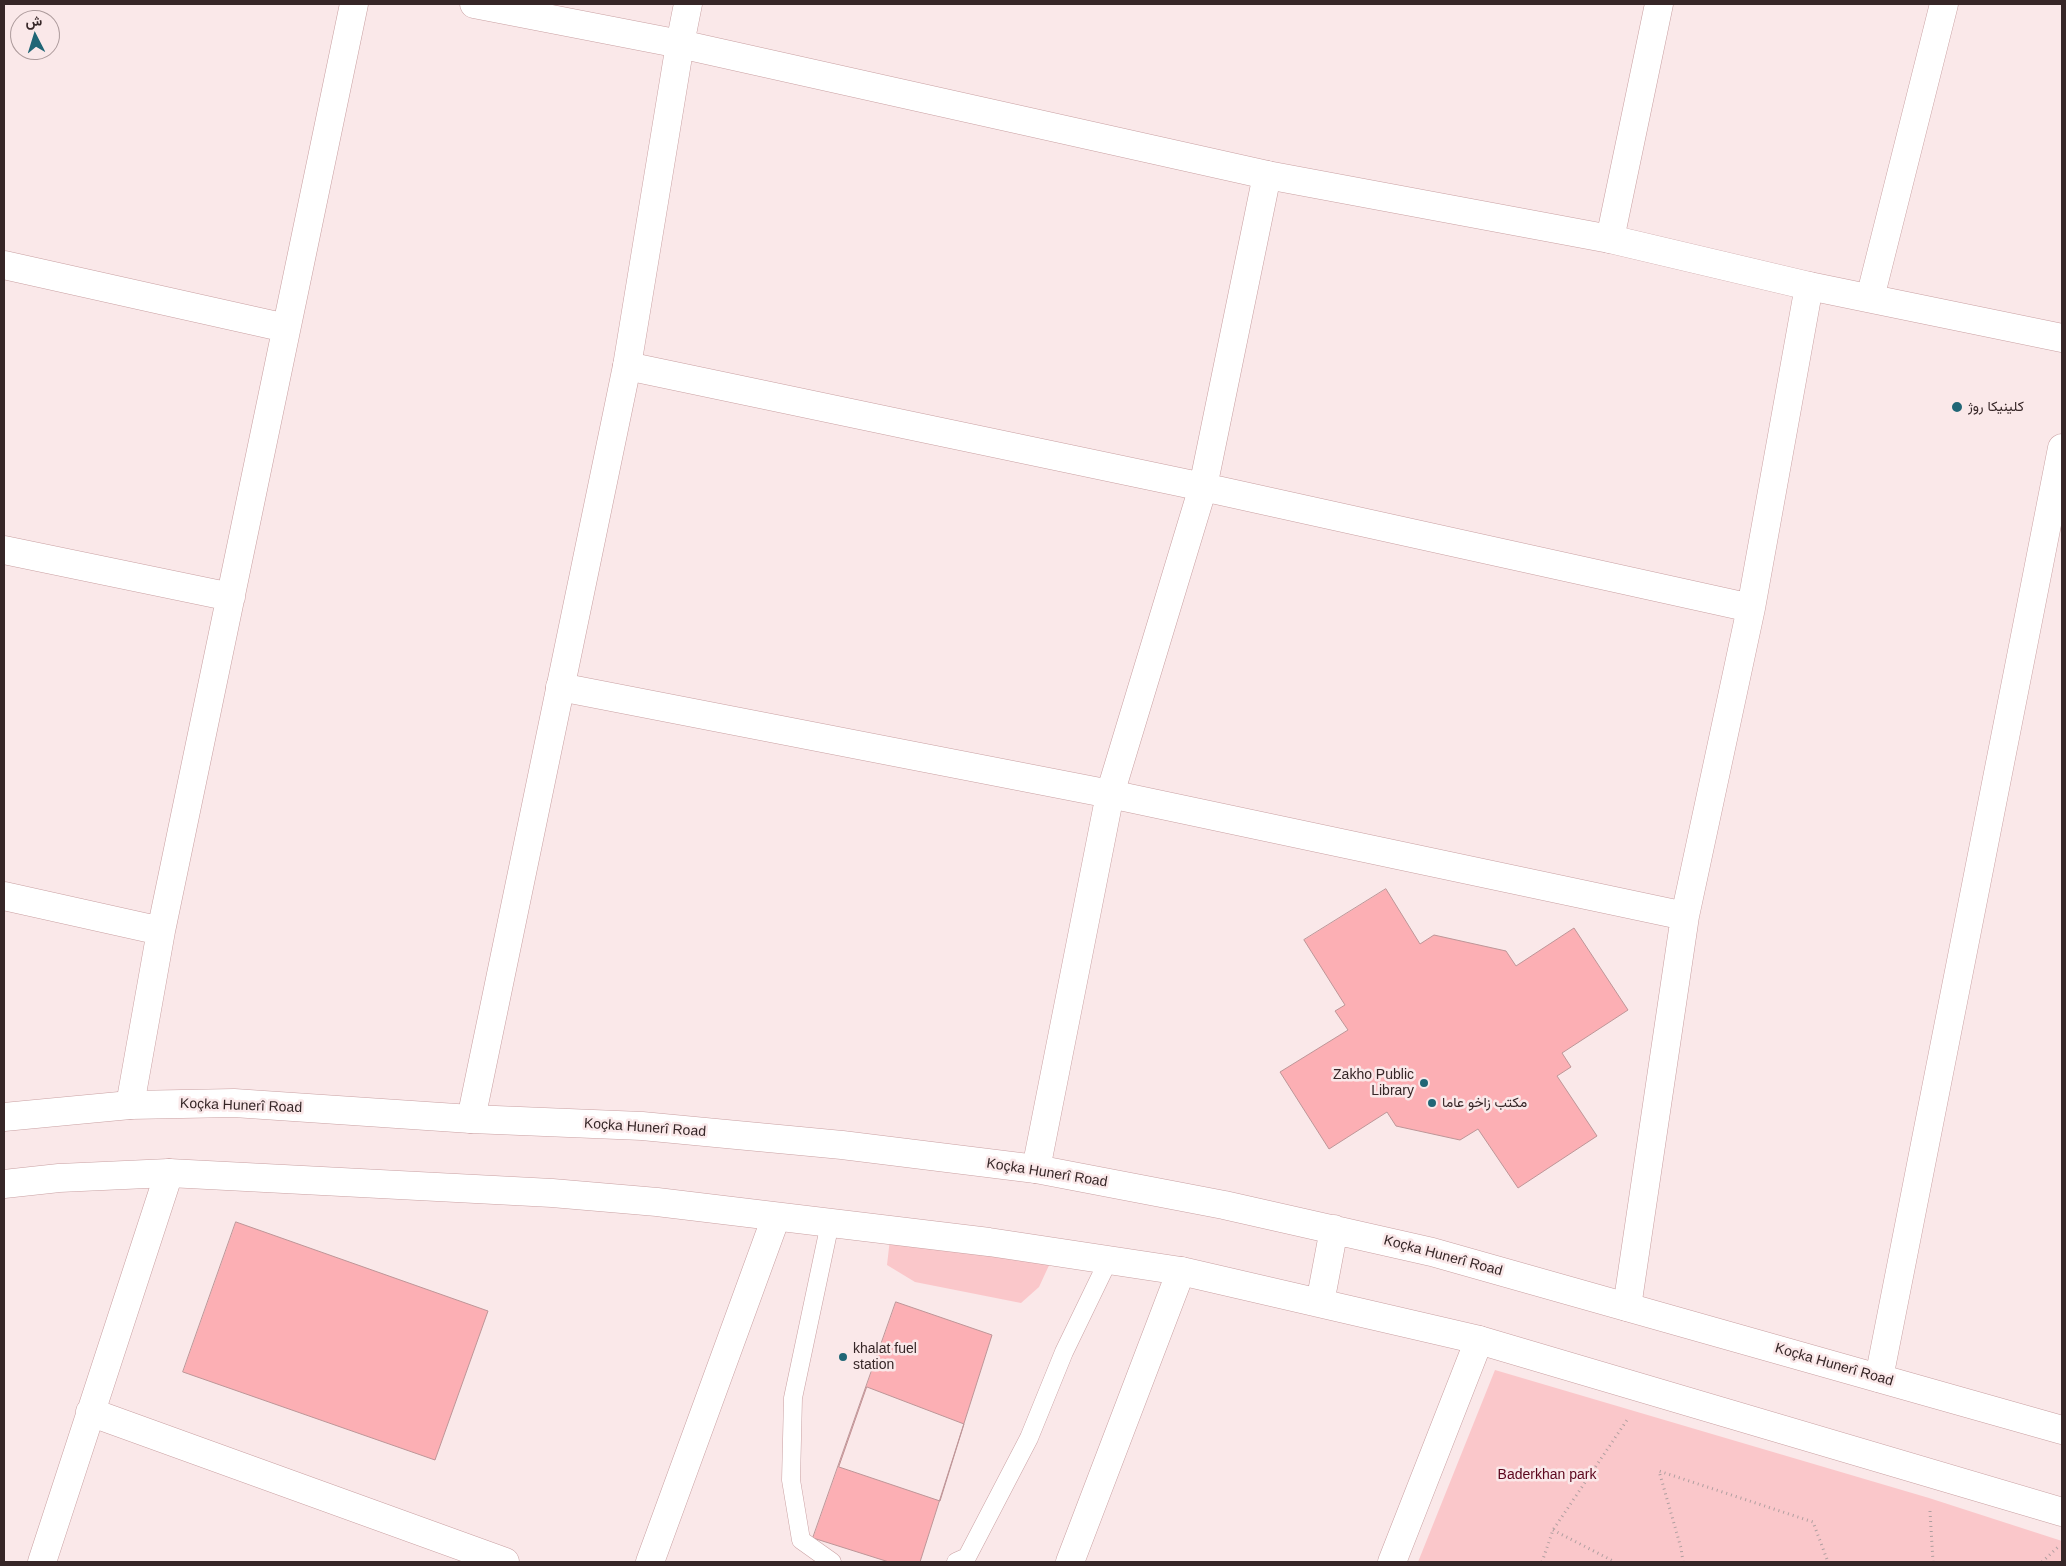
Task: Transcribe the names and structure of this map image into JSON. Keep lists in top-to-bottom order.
{
  "streets": {
    "street": ["Koçka Hunerî Road"]
  },
  "parks": ["Baderkhan park"],
  "places": [
    "كلينيكا روژ",
    "Zakho Public Library",
    "مكتب زاخو عاما",
    "khalat fuel station"
  ],
  "north": "top"
}
